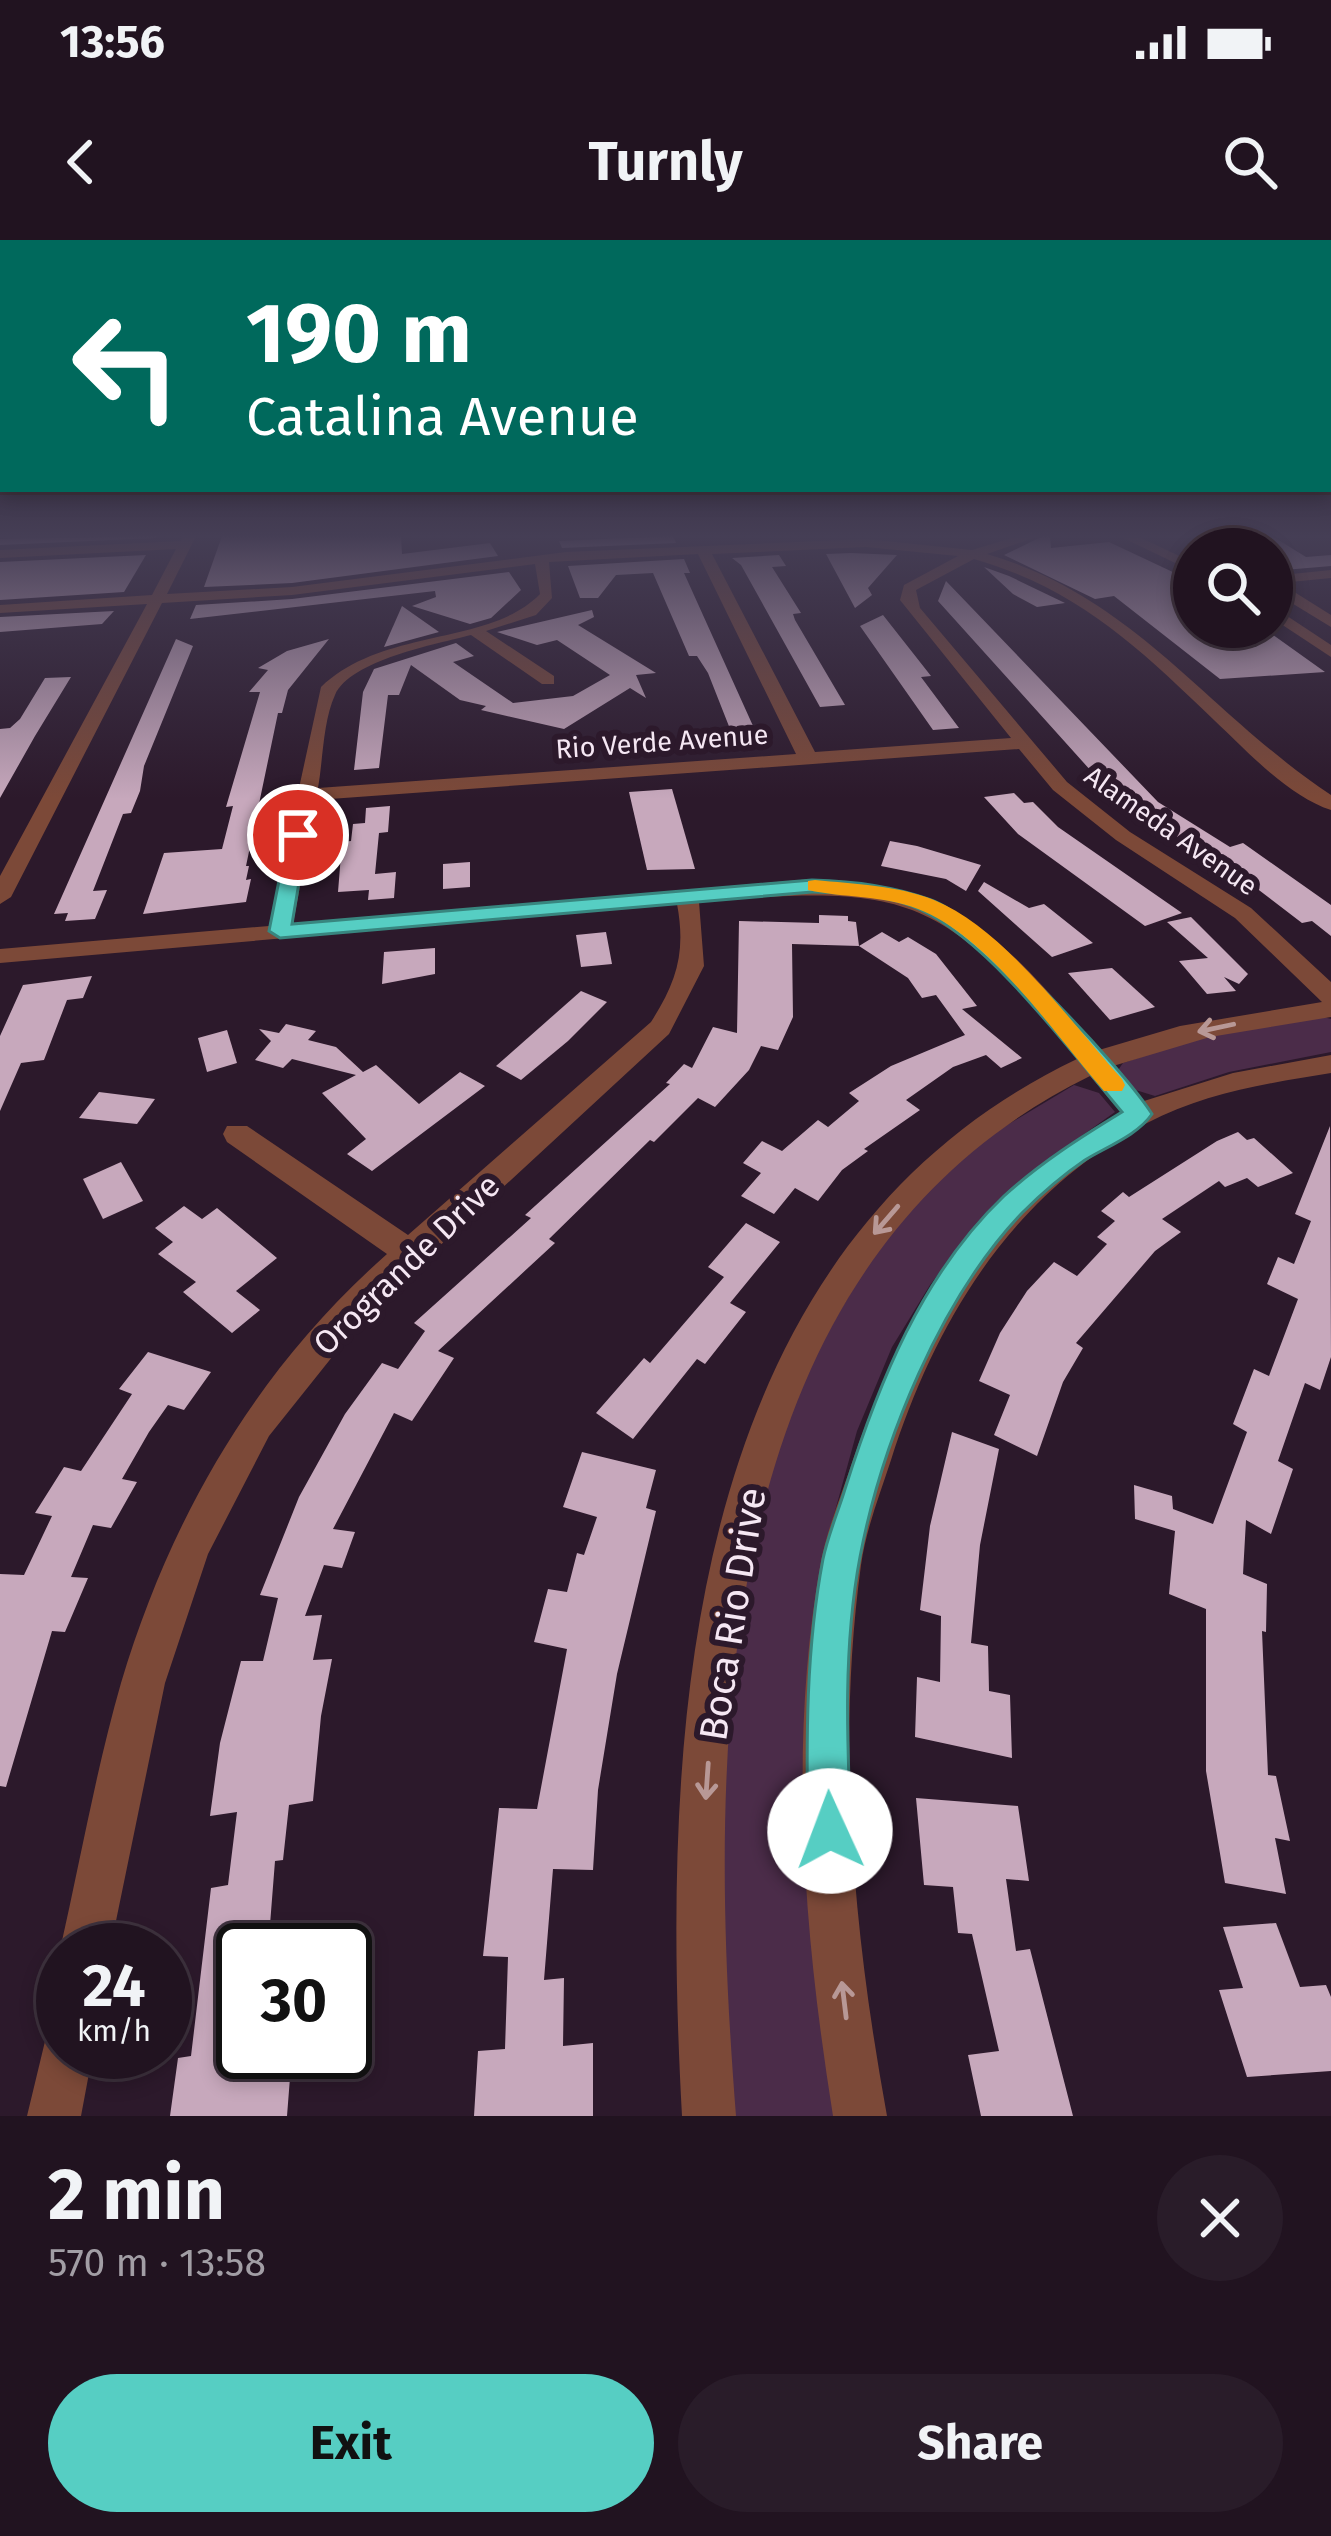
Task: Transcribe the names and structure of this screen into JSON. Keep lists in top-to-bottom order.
{
  "streets": {
    "street": [
      "Rio Verde Avenue",
      "Alameda Avenue",
      "Orogrande Drive",
      "Boca Rio Drive"
    ]
  },
  "crossings": [
    ["Rio Verde Avenue", "Alameda Avenue"]
  ],
  "page": {
    "status": "13:56",
    "header": "Turnly",
    "turn": ["190 m", "Catalina Avenue"],
    "speed": "24 km/h",
    "limit": "30",
    "heading": ["2 min", "570 m · 13:58"],
    "buttons": ["Exit", "Share"]
  }
}
